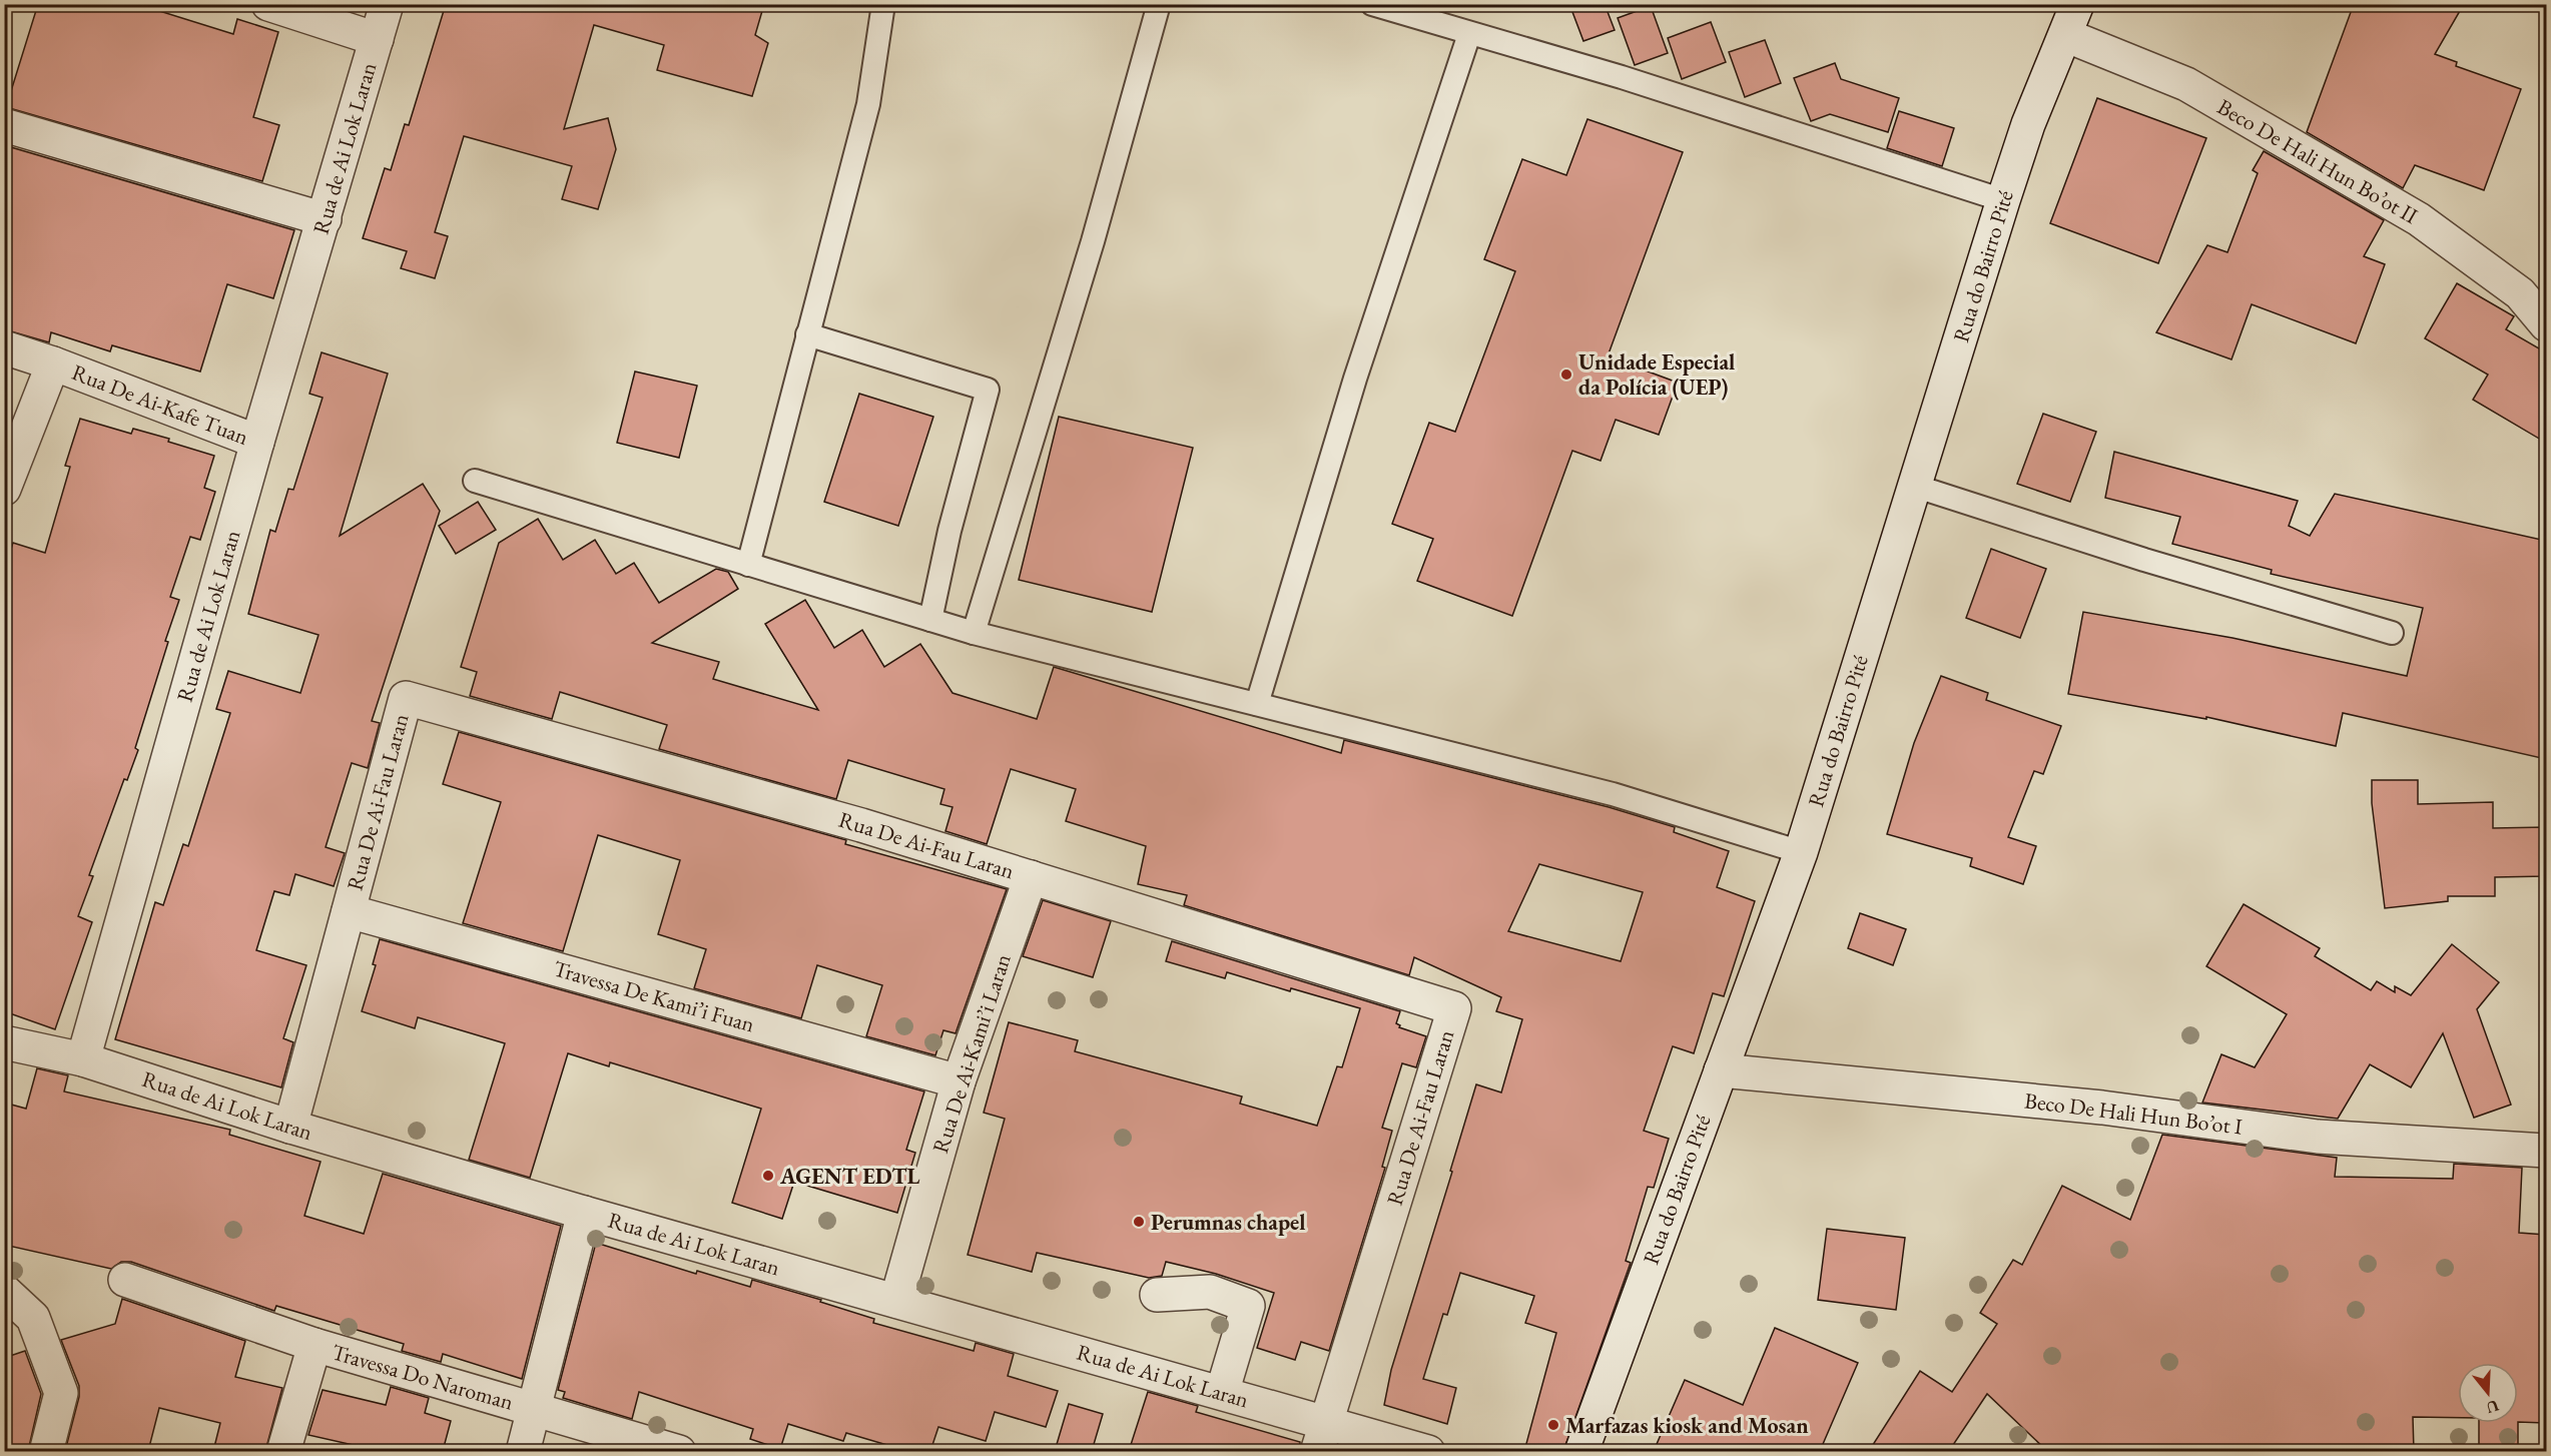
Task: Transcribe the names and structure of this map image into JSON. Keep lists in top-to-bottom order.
{
  "streets": {
    "street": [
      "Rua de Ai Lok Laran",
      "Beco De Hali Hun Bo’ot II",
      "Rua do Bairro Pité",
      "Rua De Ai-Kafe Tuan",
      "Rua De Ai-Fau Laran",
      "Travessa De Kami’i Fuan",
      "Rua De Ai-Kami’i Laran",
      "Beco De Hali Hun Bo’ot I",
      "Travessa Do Naroman"
    ]
  },
  "crossings": [
    ["Rua de Ai Lok Laran", "Rua De Ai-Kafe Tuan"],
    ["Rua de Ai Lok Laran", "Rua De Ai-Fau Laran"],
    ["Rua de Ai Lok Laran", "Rua De Ai-Kami’i Laran"],
    ["Beco De Hali Hun Bo’ot II", "Rua do Bairro Pité"],
    ["Rua do Bairro Pité", "Beco De Hali Hun Bo’ot I"],
    ["Rua De Ai-Fau Laran", "Travessa De Kami’i Fuan"],
    ["Rua De Ai-Fau Laran", "Rua De Ai-Kami’i Laran"],
    ["Travessa De Kami’i Fuan", "Rua De Ai-Kami’i Laran"]
  ],
  "places": [
    "Unidade Especial da Polícia (UEP)",
    "AGENT EDTL",
    "Perumnas chapel",
    "Marfazas kiosk and Mosan"
  ],
  "north": "bottom"
}
